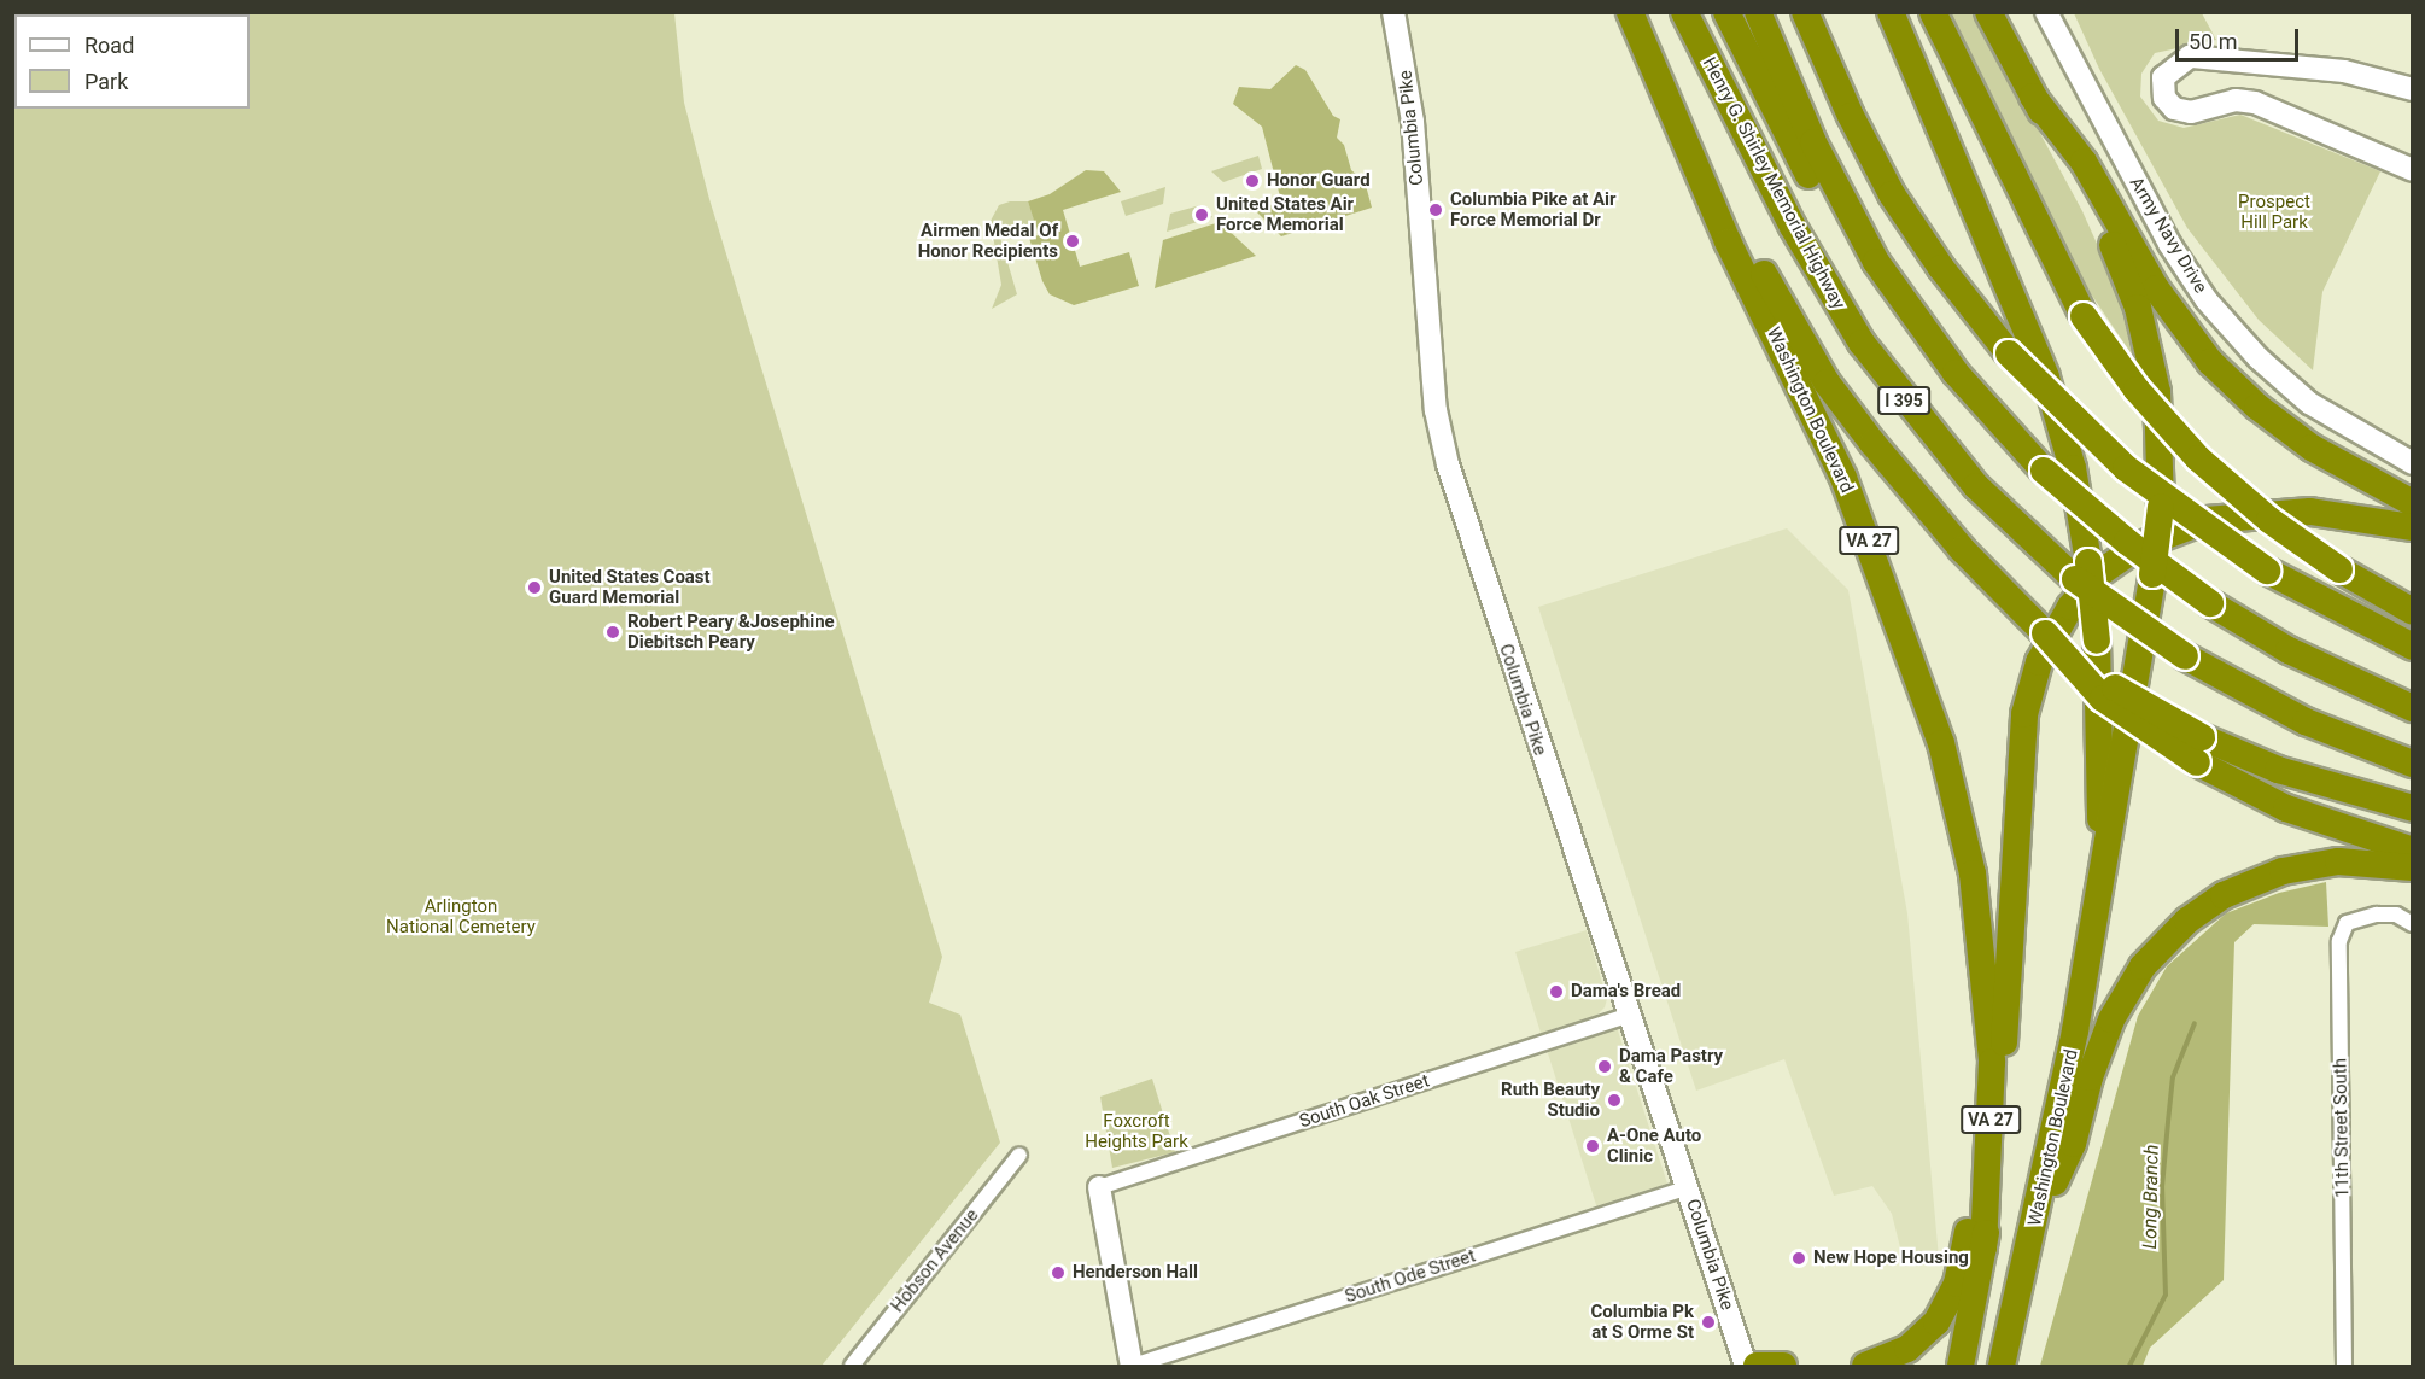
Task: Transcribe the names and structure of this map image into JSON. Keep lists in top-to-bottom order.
{
  "streets": {
    "highway": [
      "Henry G. Shirley Memorial Highway",
      "I 395",
      "Washington Boulevard",
      "VA 27"
    ],
    "main road": ["Columbia Pike", "Army Navy Drive"],
    "street": [
      "South Oak Street",
      "11th Street South",
      "Hobson Avenue",
      "South Ode Street"
    ]
  },
  "crossings": [
    ["Columbia Pike", "South Oak Street"],
    ["Columbia Pike", "South Ode Street"],
    ["Washington Boulevard", "VA 27"]
  ],
  "water": ["Long Branch"],
  "parks": ["Prospect Hill Park", "Arlington National Cemetery", "Foxcroft Heights Park"],
  "places": [
    "Honor Guard",
    "Columbia Pike at Air Force Memorial Dr",
    "United States Air Force Memorial",
    "Airmen Medal Of Honor Recipients",
    "United States Coast Guard Memorial",
    "Robert Peary &Josephine Diebitsch Peary",
    "Dama's Bread",
    "Dama Pastry & Cafe",
    "Ruth Beauty Studio",
    "A-One Auto Clinic",
    "New Hope Housing",
    "Henderson Hall",
    "Columbia Pk at S Orme St"
  ],
  "legend": ["Road", "Park"],
  "scale_bar": "50 m"
}
